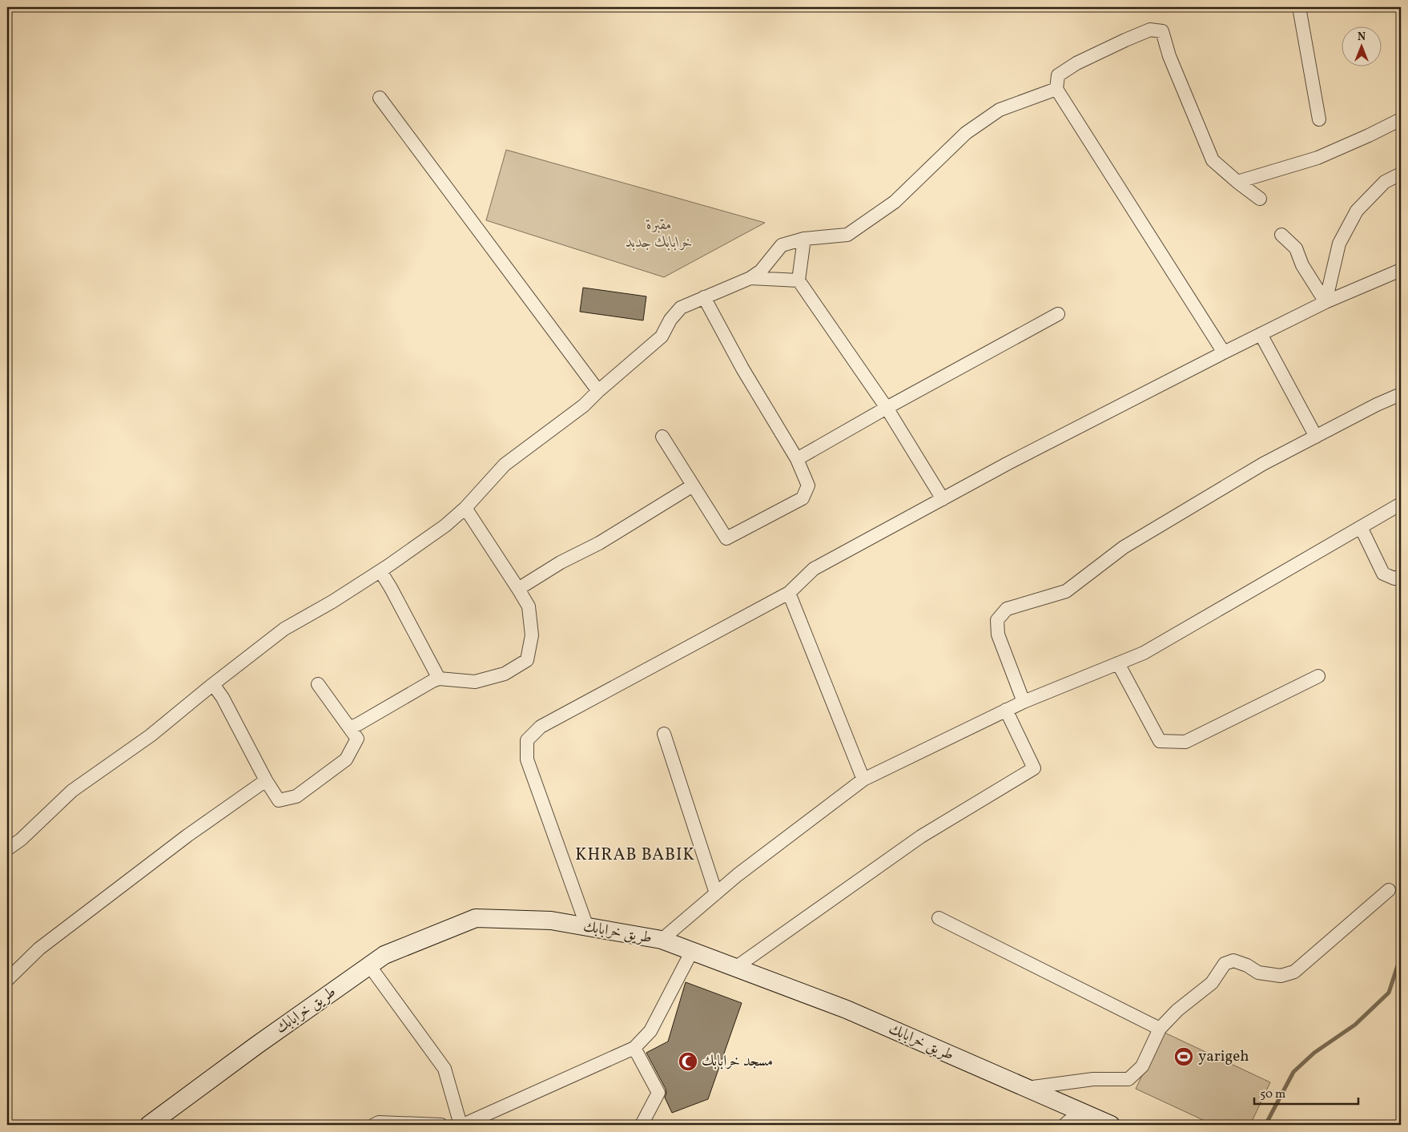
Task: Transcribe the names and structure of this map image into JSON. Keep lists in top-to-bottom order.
{
  "streets": {
    "main road": ["طريق خرابابك"]
  },
  "districts": ["KHRAB BABIK"],
  "parks": ["مقبرة خرابابك جدبد"],
  "places": {
    "sports": ["yarigeh"],
    "mosque": ["مسجد خرابابك"]
  },
  "scale_bar": "50 m",
  "north": "top"
}
